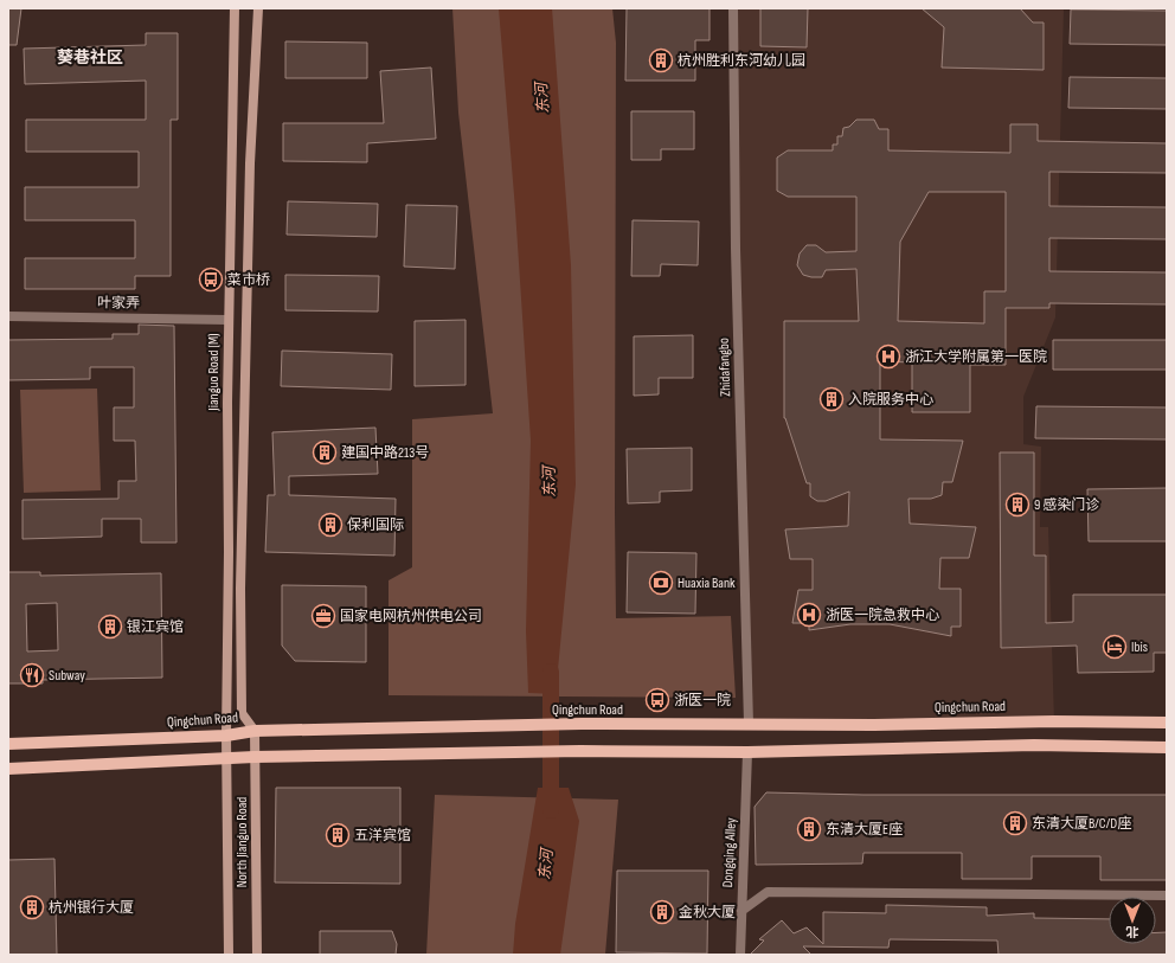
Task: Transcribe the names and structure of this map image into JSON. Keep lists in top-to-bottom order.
{
  "streets": {
    "main road": ["Jianguo Road (M)", "Qingchun Road", "North Jianguo Road"],
    "street": ["叶家弄", "Zhidafangbo", "Dongqing Alley"]
  },
  "crossings": [
    ["叶家弄", "Jianguo Road (M)"],
    ["Zhidafangbo", "Qingchun Road"],
    ["Jianguo Road (M)", "Qingchun Road"],
    ["Jianguo Road (M)", "North Jianguo Road"],
    ["Qingchun Road", "North Jianguo Road"]
  ],
  "districts": ["葵巷社区"],
  "water": ["东河"],
  "places": {
    "building": [
      "杭州胜利东河幼儿园",
      "入院服务中心",
      "建国中路213号",
      "9 感染门诊",
      "保利国际",
      "银江宾馆",
      "东清大厦B/C/D座",
      "东清大厦E座",
      "五洋宾馆",
      "杭州银行大厦",
      "金秋大厦"
    ],
    "bus stop": ["菜市桥", "浙医一院"],
    "hospital": ["浙江大学附属第一医院", "浙医一院急救中心"],
    "bank": ["Huaxia Bank"],
    "office": ["国家电网杭州供电公司"],
    "hotel": ["Ibis"],
    "restaurant": ["Subway"]
  },
  "north": "bottom"
}
